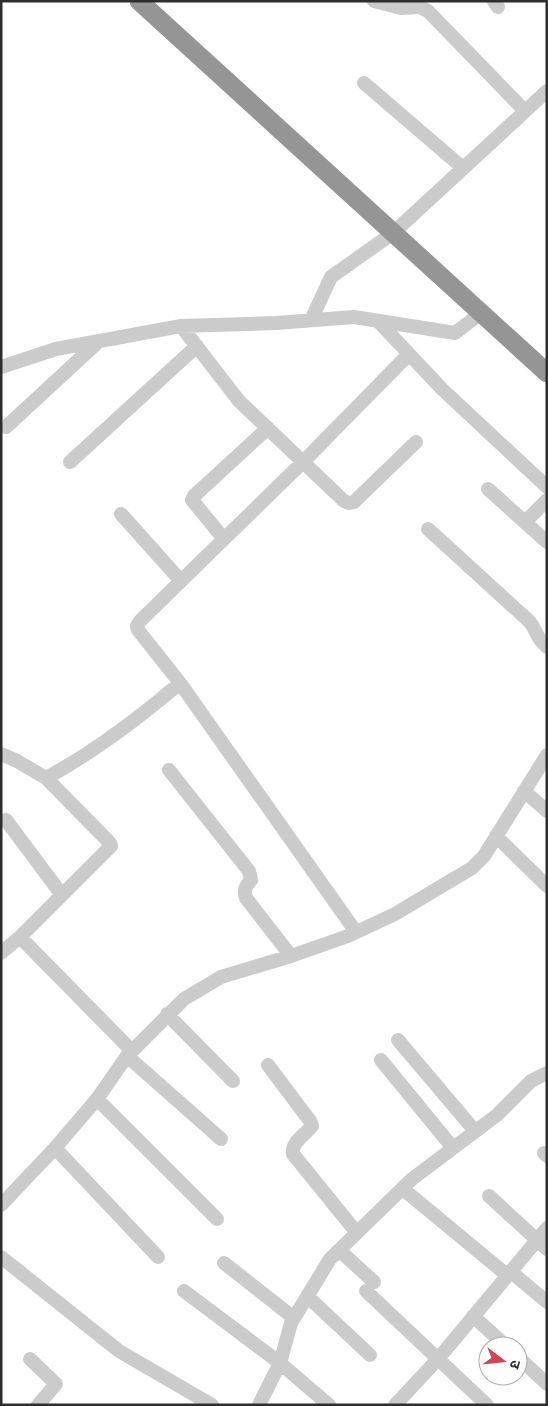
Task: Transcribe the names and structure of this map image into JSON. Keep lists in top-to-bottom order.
{
  "north": "right"
}
